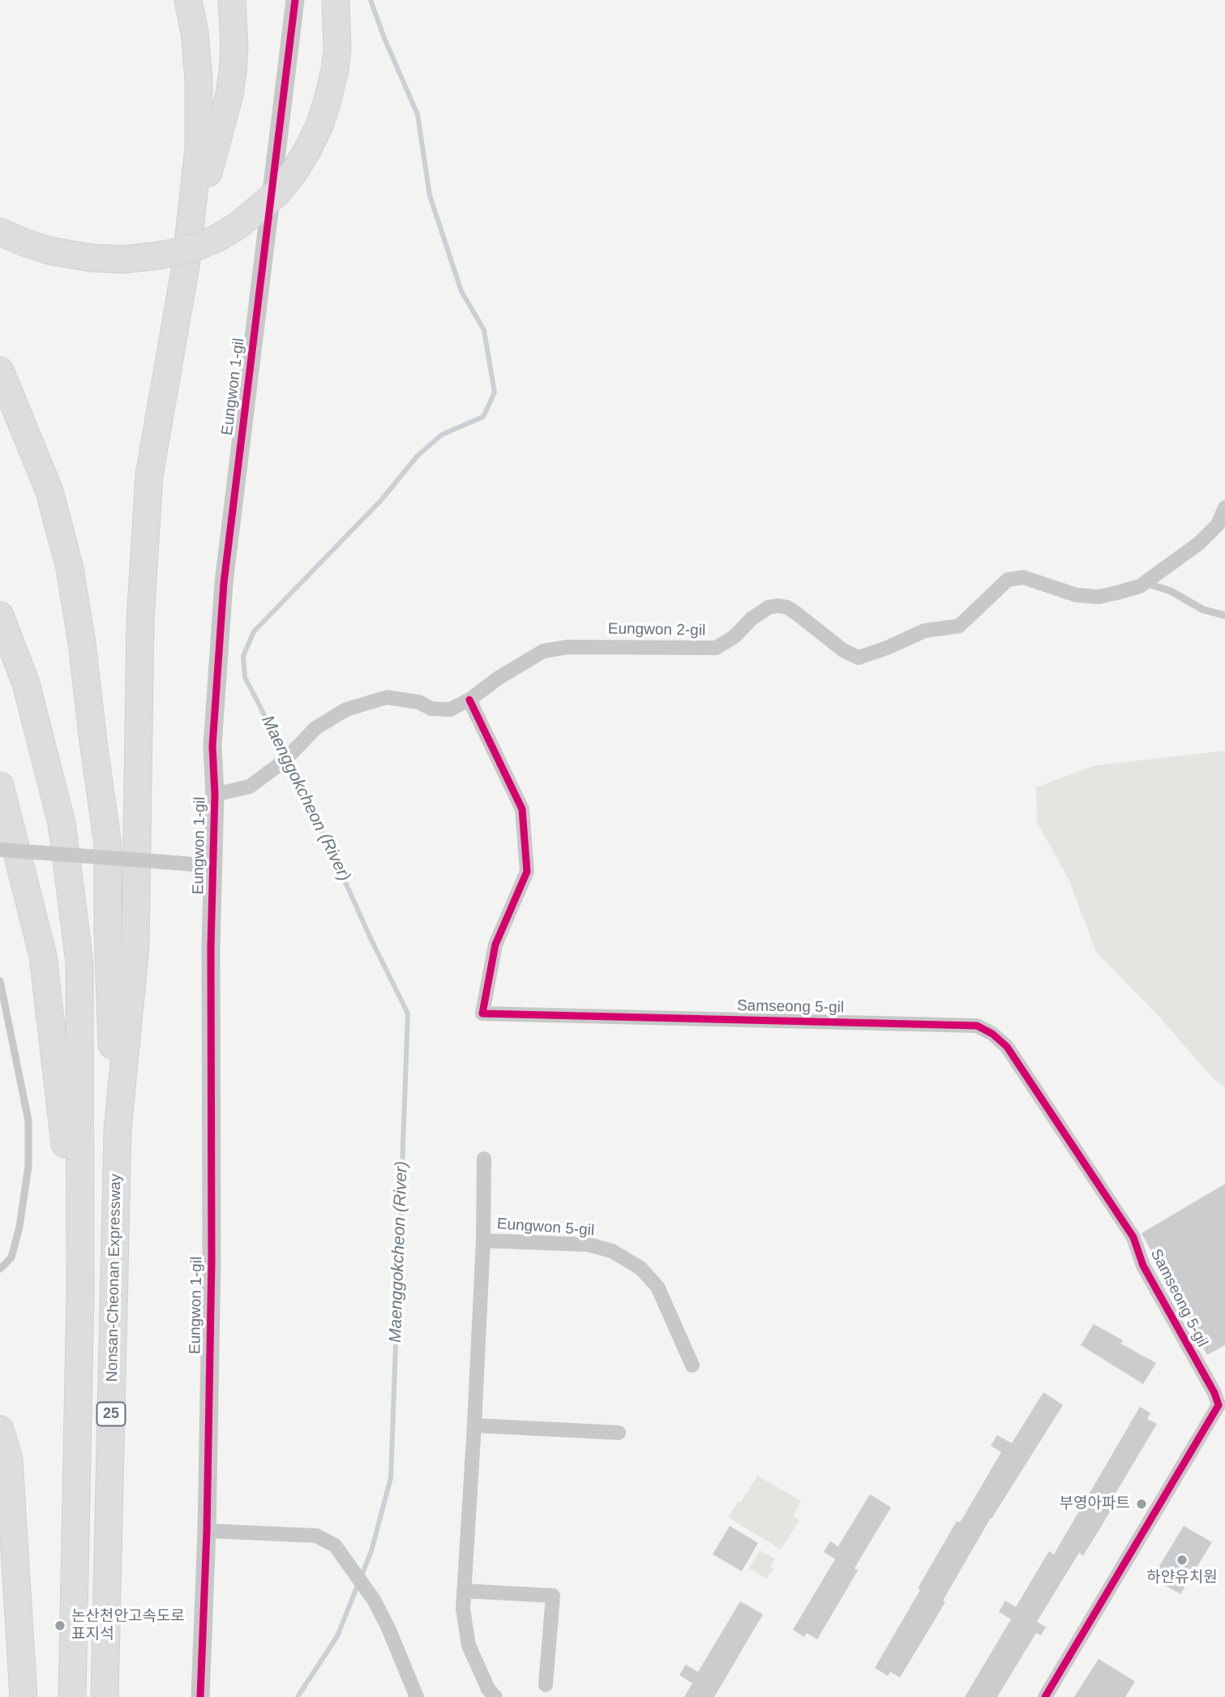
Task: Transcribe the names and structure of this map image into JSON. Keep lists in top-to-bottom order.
{
  "streets": {
    "highway": ["Nonsan-Cheonan Expressway", "25"],
    "street": [
      "Eungwon 1-gil",
      "Eungwon 2-gil",
      "Samseong 5-gil",
      "Eungwon 5-gil"
    ]
  },
  "crossings": [
    ["Eungwon 1-gil", "Eungwon 2-gil"],
    ["Eungwon 2-gil", "Samseong 5-gil"]
  ],
  "water": ["Maenggokcheon (River)"],
  "places": ["부영아파트", "하얀유치원", "논산천안고속도로 표지석"]
}
